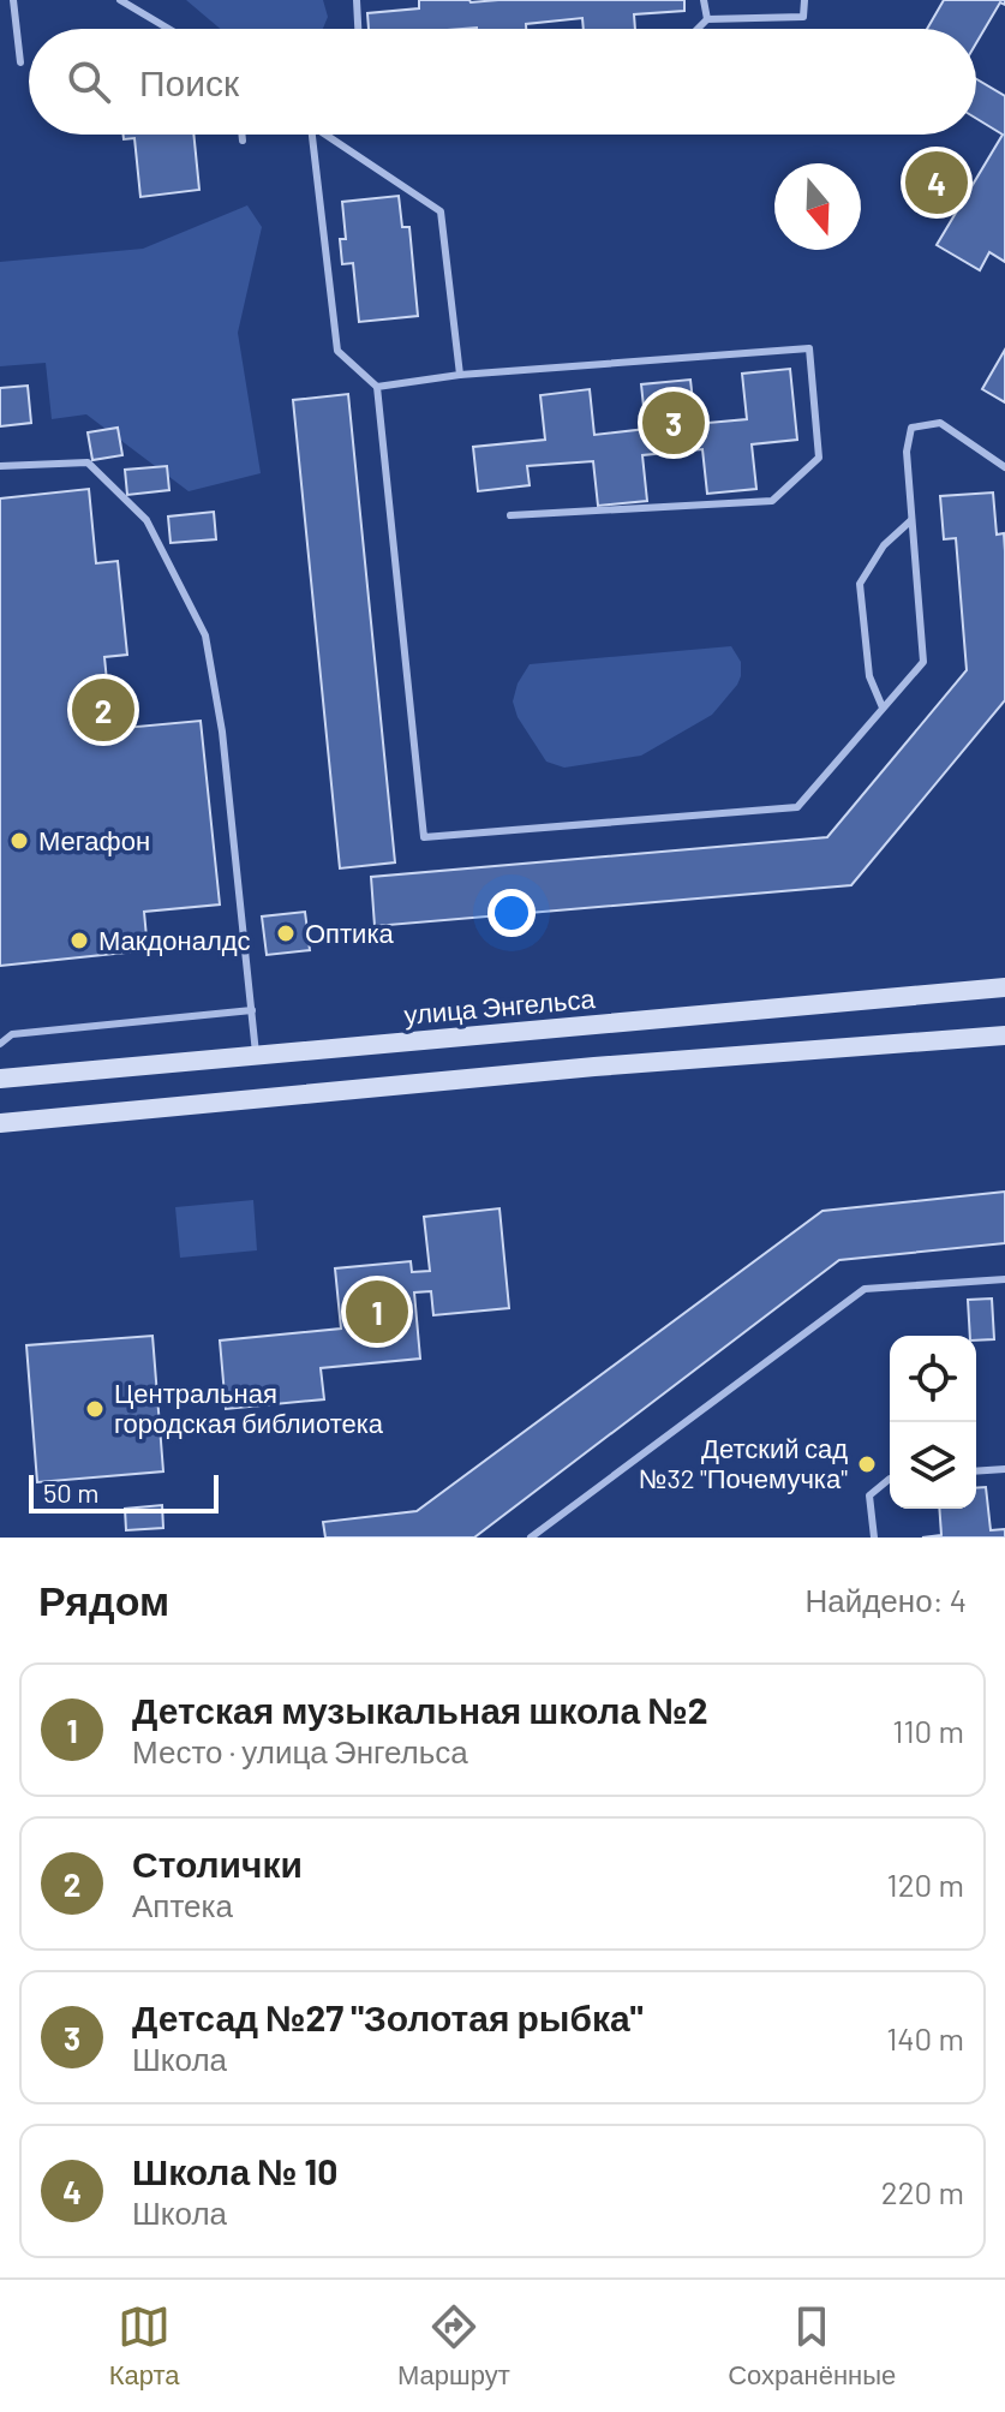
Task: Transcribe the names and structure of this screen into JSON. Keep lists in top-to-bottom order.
{
  "streets": {
    "main road": ["улица Энгельса"]
  },
  "places": [
    "Мегафон",
    "Оптика",
    "Макдоналдс",
    "Центральная городская библиотека",
    "Детский сад №32 \"Почемучка\""
  ],
  "scale_bar": "50 m",
  "north": "bottom",
  "page": {
    "search": "Поиск",
    "pins": [
      "4",
      "3",
      "2",
      "1"
    ],
    "scale": "50 m",
    "heading": ["Рядом", "Найдено: 4"],
    "list": [
      {
        "mark": "1",
        "name": "Детская музыкальная школа №2",
        "note": "Место · улица Энгельса",
        "value": "110 m"
      },
      {
        "mark": "2",
        "name": "Столички",
        "note": "Аптека",
        "value": "120 m"
      },
      {
        "mark": "3",
        "name": "Детсад №27 \"Золотая рыбка\"",
        "note": "Школа",
        "value": "140 m"
      },
      {
        "mark": "4",
        "name": "Школа № 10",
        "note": "Школа",
        "value": "220 m"
      }
    ],
    "nav": ["Карта", "Маршрут", "Сохранённые"]
  }
}
